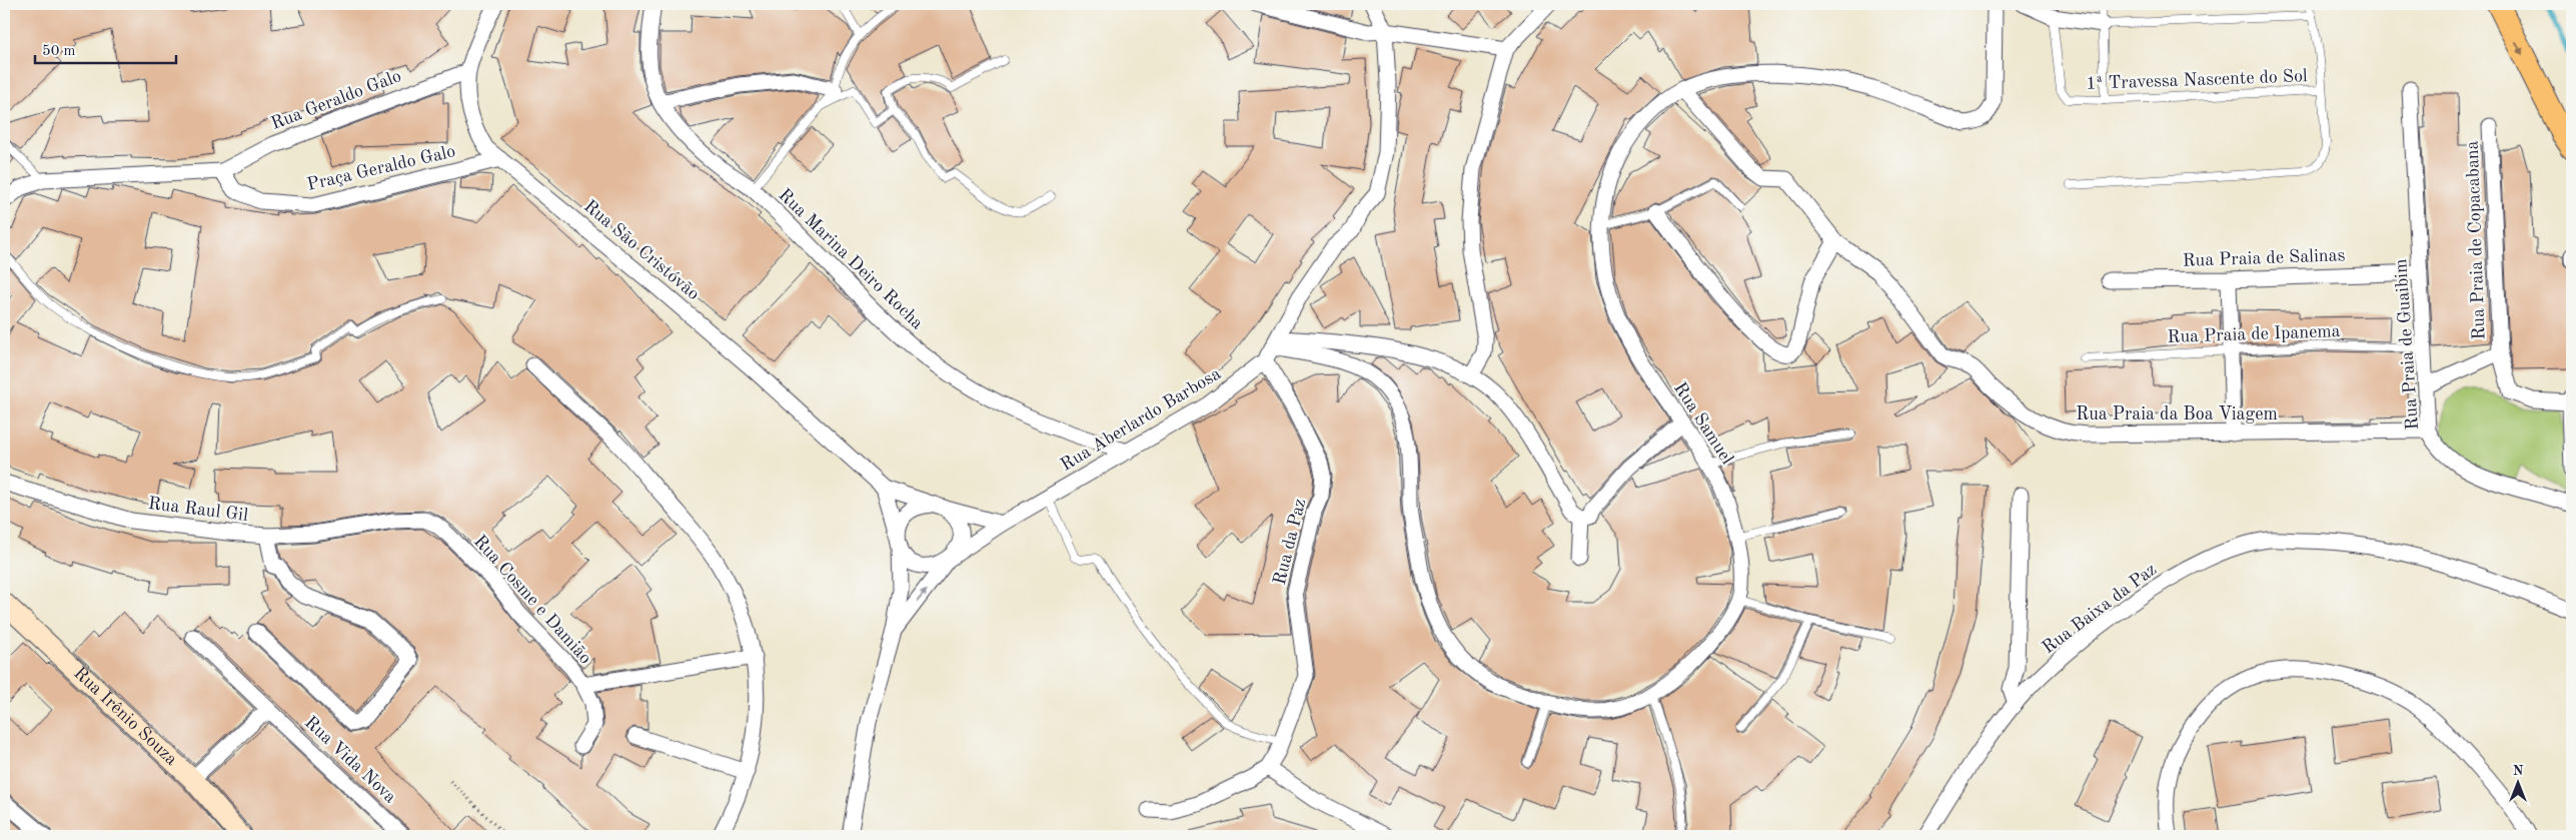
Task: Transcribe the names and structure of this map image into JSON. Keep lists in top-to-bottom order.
{
  "streets": {
    "street": [
      "Rua Geraldo Galo",
      "Praça Geraldo Galo",
      "Rua Praia de Copacabana",
      "Rua São Cristóvão",
      "Rua Praia de Salinas",
      "Rua Marina Deiro Rocha",
      "Rua Praia de Guaibim",
      "Rua Praia da Boa Viagem",
      "Rua Aberlardo Barbosa",
      "Rua Samuel",
      "Rua Raul Gil",
      "Rua da Paz",
      "Rua Cosme e Damião",
      "Rua Baixa da Paz",
      "Rua Irênio Souza",
      "Rua Vida Nova"
    ],
    "lane": ["1ª Travessa Nascente do Sol", "Rua Praia de Ipanema"]
  },
  "crossings": [
    ["Rua Geraldo Galo", "Praça Geraldo Galo"],
    ["Rua Geraldo Galo", "Rua São Cristóvão"],
    ["Praça Geraldo Galo", "Rua São Cristóvão"],
    ["Rua São Cristóvão", "Rua Aberlardo Barbosa"],
    ["Rua Praia de Salinas", "Rua Praia de Guaibim"],
    ["Rua Marina Deiro Rocha", "Rua Aberlardo Barbosa"],
    ["Rua Praia de Ipanema", "Rua Praia de Guaibim"],
    ["Rua Praia de Guaibim", "Rua Praia da Boa Viagem"],
    ["Rua Praia da Boa Viagem", "Rua Samuel"],
    ["Rua Aberlardo Barbosa", "Rua Samuel"],
    ["Rua Aberlardo Barbosa", "Rua da Paz"],
    ["Rua Samuel", "Rua da Paz"],
    ["Rua Raul Gil", "Rua Cosme e Damião"]
  ],
  "scale_bar": "50 m",
  "north": "top"
}
